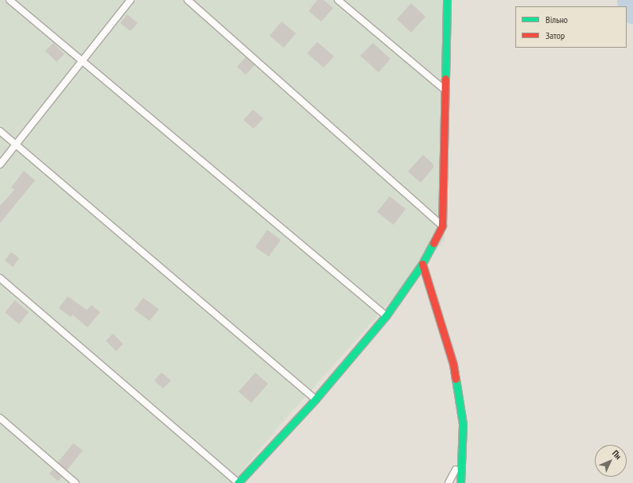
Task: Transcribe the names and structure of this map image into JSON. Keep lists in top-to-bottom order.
{
  "legend": ["Вільно", "Затор"],
  "north": "top right"
}
